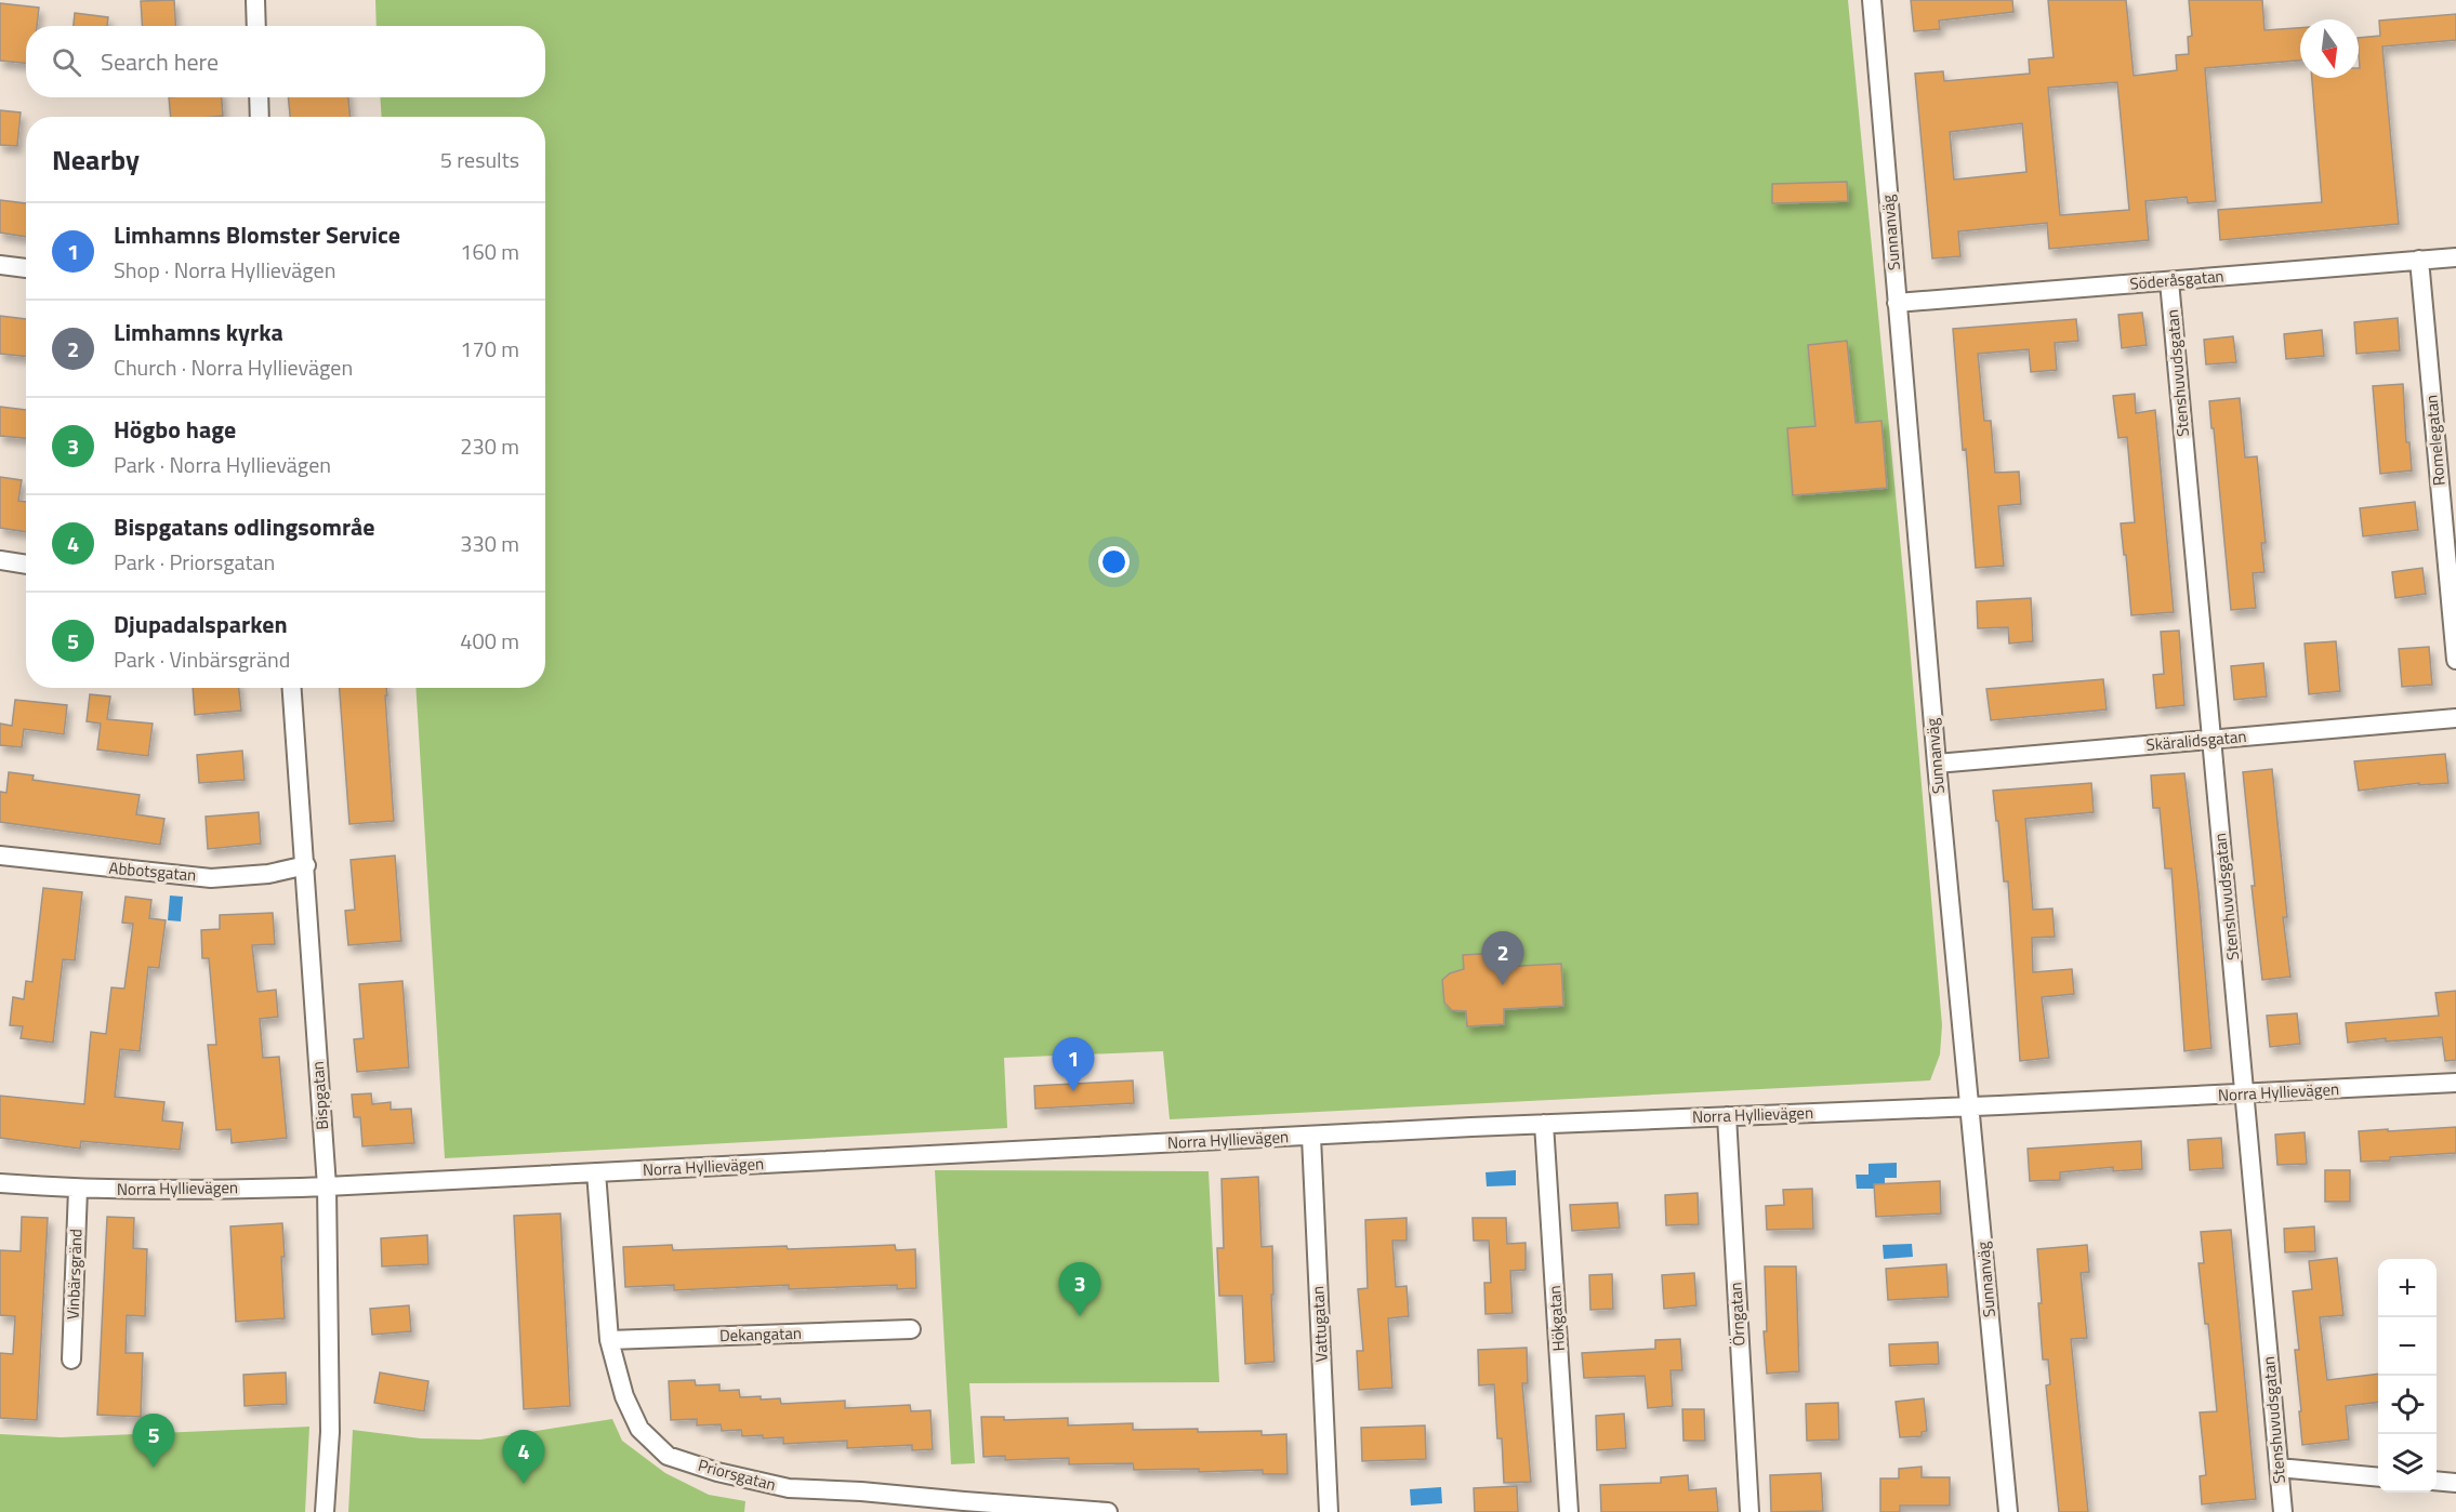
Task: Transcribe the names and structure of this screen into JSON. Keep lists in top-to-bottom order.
{
  "streets": {
    "street": [
      "Sunnanväg",
      "Söderåsgatan",
      "Stenshuvudsgatan",
      "Romelegatan",
      "Skäralidsgatan",
      "Abbotsgatan",
      "Norra Hyllievägen",
      "Bispgatan",
      "Vinbärsgränd",
      "Örngatan",
      "Hökgatan",
      "Vattugatan",
      "Dekangatan",
      "Priorsgatan"
    ]
  },
  "crossings": [
    ["Sunnanväg", "Söderåsgatan"],
    ["Sunnanväg", "Skäralidsgatan"],
    ["Sunnanväg", "Norra Hyllievägen"],
    ["Söderåsgatan", "Stenshuvudsgatan"],
    ["Söderåsgatan", "Romelegatan"],
    ["Stenshuvudsgatan", "Skäralidsgatan"],
    ["Stenshuvudsgatan", "Norra Hyllievägen"],
    ["Abbotsgatan", "Bispgatan"],
    ["Norra Hyllievägen", "Bispgatan"],
    ["Norra Hyllievägen", "Vinbärsgränd"],
    ["Norra Hyllievägen", "Örngatan"],
    ["Norra Hyllievägen", "Hökgatan"],
    ["Norra Hyllievägen", "Vattugatan"],
    ["Norra Hyllievägen", "Priorsgatan"],
    ["Dekangatan", "Priorsgatan"]
  ],
  "north": "bottom",
  "page": {
    "search": "Search here",
    "heading": ["Nearby", "5 results"],
    "list": [
      {
        "mark": "1",
        "name": "Limhamns Blomster Service",
        "note": "Shop · Norra Hyllievägen",
        "value": "160 m"
      },
      {
        "mark": "2",
        "name": "Limhamns kyrka",
        "note": "Church · Norra Hyllievägen",
        "value": "170 m"
      },
      {
        "mark": "3",
        "name": "Högbo hage",
        "note": "Park · Norra Hyllievägen",
        "value": "230 m"
      },
      {
        "mark": "4",
        "name": "Bispgatans odlingsområe",
        "note": "Park · Priorsgatan",
        "value": "330 m"
      },
      {
        "mark": "5",
        "name": "Djupadalsparken",
        "note": "Park · Vinbärsgränd",
        "value": "400 m"
      }
    ],
    "pins": [
      "2",
      "1",
      "3",
      "5",
      "4"
    ],
    "map_buttons": ["+", "−"]
  }
}
